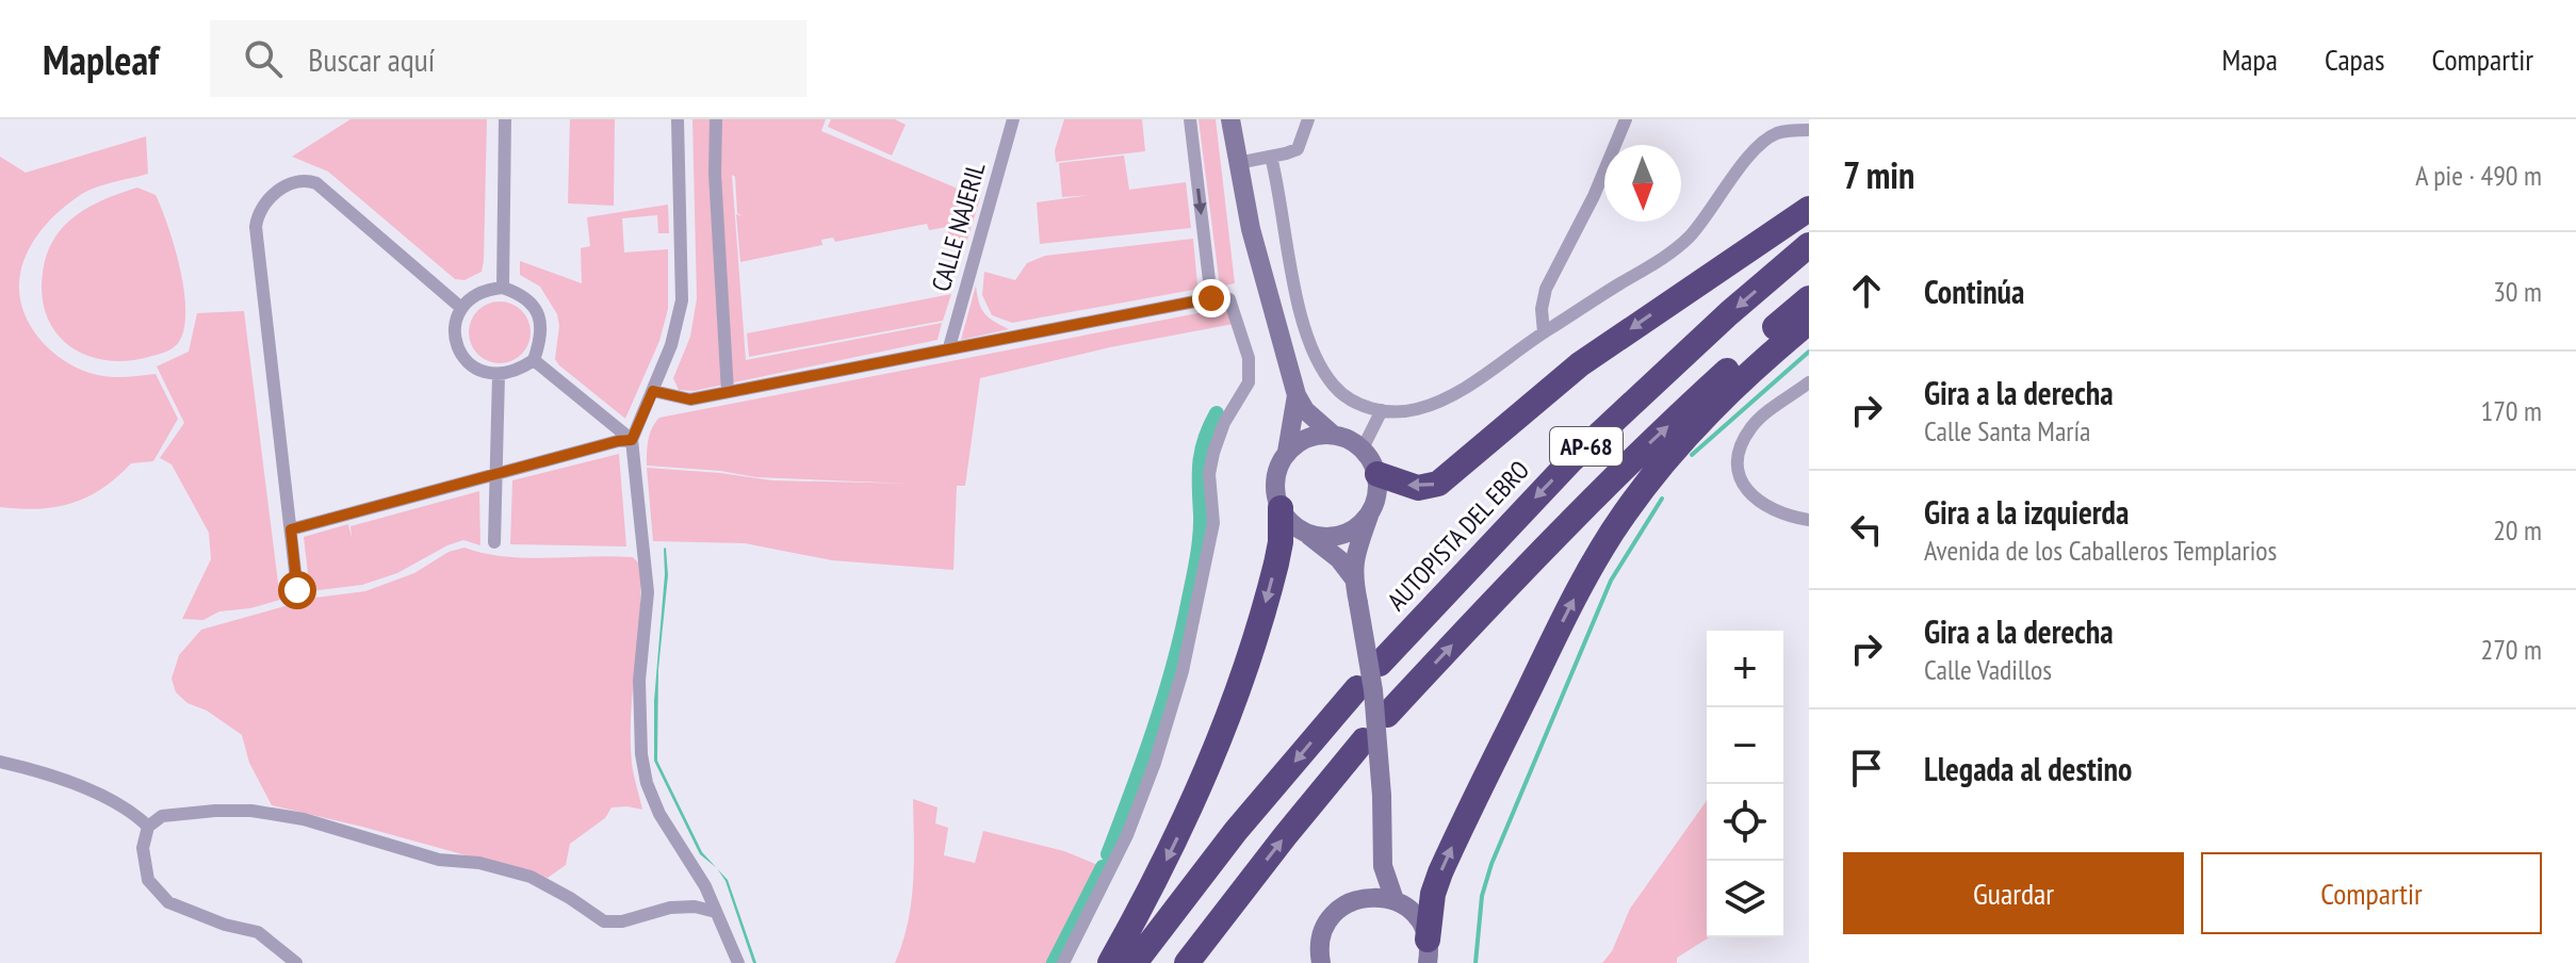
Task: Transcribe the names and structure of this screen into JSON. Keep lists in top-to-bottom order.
{
  "streets": {
    "highway": ["AP-68", "AUTOPISTA DEL EBRO"],
    "street": ["CALLE NAJERIL"]
  },
  "north": "bottom",
  "page": {
    "header": "Mapleaf",
    "search": "Buscar aquí",
    "nav": ["Mapa", "Capas", "Compartir"],
    "heading": ["7 min", "A pie · 490 m"],
    "list": [
      ["Continúa", "30 m"],
      ["Gira a la derecha", "Calle Santa María", "170 m"],
      ["Gira a la izquierda", "Avenida de los Caballeros Templarios", "20 m"],
      ["Gira a la derecha", "Calle Vadillos", "270 m"],
      "Llegada al destino"
    ],
    "map_buttons": ["+", "−"],
    "buttons": ["Guardar", "Compartir"]
  }
}
